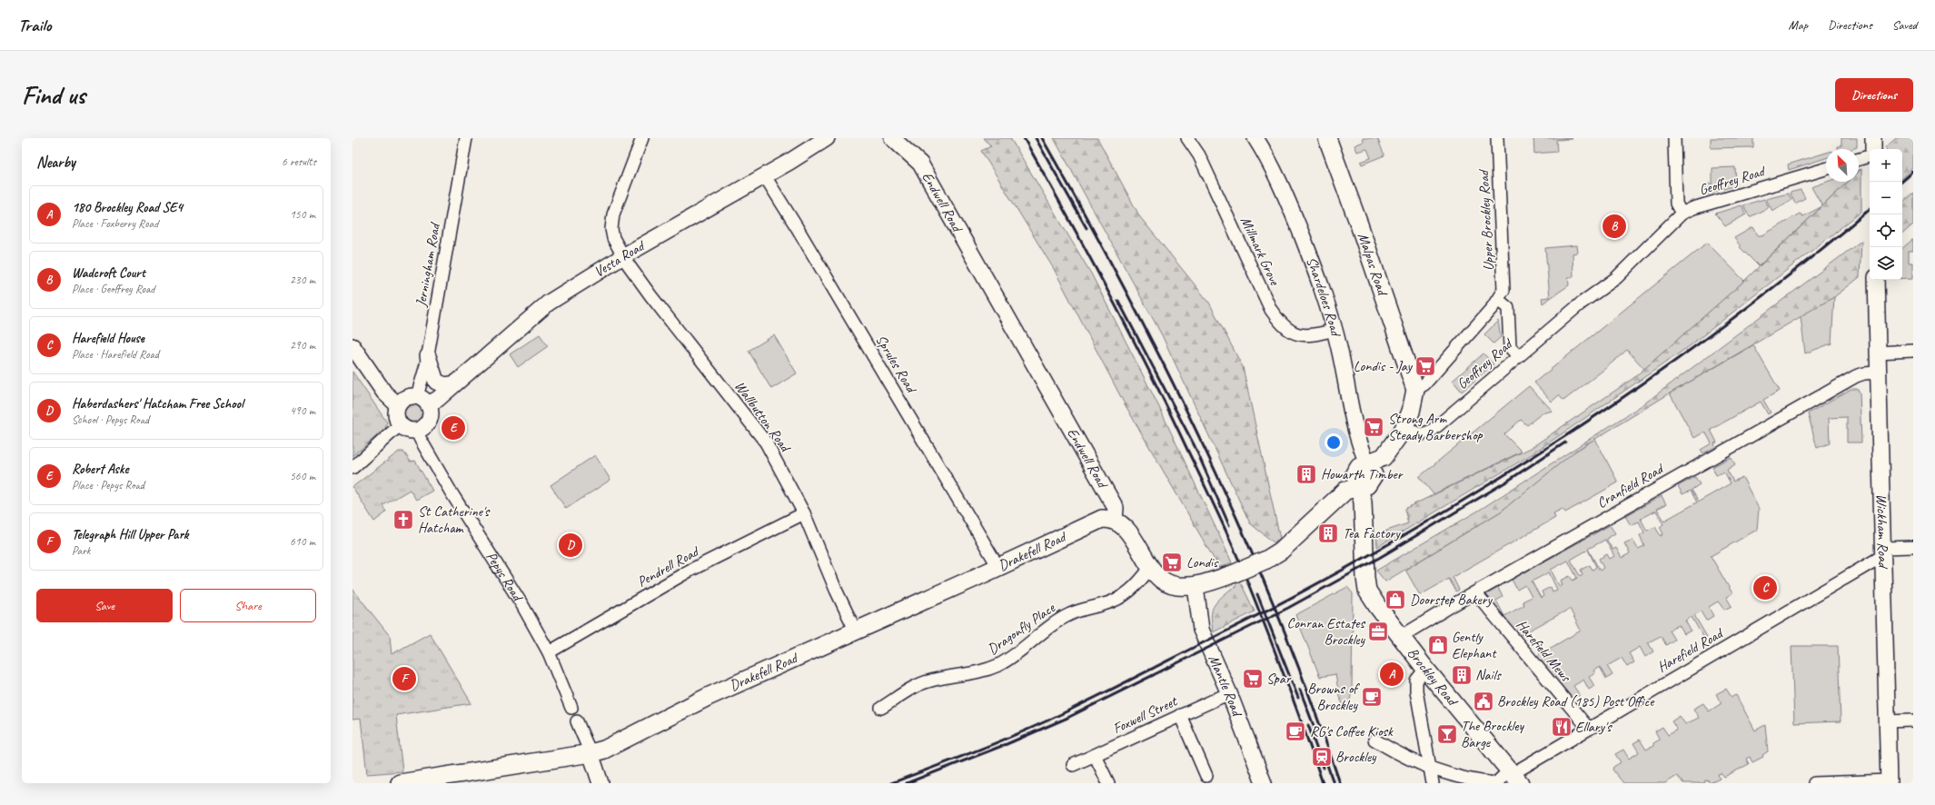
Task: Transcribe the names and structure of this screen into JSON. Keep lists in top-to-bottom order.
{
  "streets": {
    "main road": [
      "Malpas Road",
      "Shardeloes Road",
      "Drakefell Road",
      "Brockley Road"
    ],
    "street": [
      "Geoffrey Road",
      "Endwell Road",
      "Upper Brockley Road",
      "Millmark Grove",
      "Vesta Road",
      "Jerningham Road",
      "Sprules Road",
      "Wallbutton Road",
      "Cranfield Road",
      "Wickham Road",
      "Pendrell Road",
      "Pepys Road",
      "Dragonfly Place",
      "Harefield Mews",
      "Harefield Road",
      "Mantle Road",
      "Foxwell Street"
    ]
  },
  "crossings": [
    ["Endwell Road", "Drakefell Road"],
    ["Upper Brockley Road", "Malpas Road"],
    ["Millmark Grove", "Shardeloes Road"],
    ["Vesta Road", "Jerningham Road"],
    ["Vesta Road", "Sprules Road"],
    ["Vesta Road", "Wallbutton Road"],
    ["Vesta Road", "Pepys Road"],
    ["Jerningham Road", "Pepys Road"],
    ["Shardeloes Road", "Brockley Road"],
    ["Sprules Road", "Drakefell Road"],
    ["Wallbutton Road", "Drakefell Road"],
    ["Wallbutton Road", "Pendrell Road"],
    ["Cranfield Road", "Wickham Road"],
    ["Cranfield Road", "Harefield Mews"],
    ["Cranfield Road", "Brockley Road"],
    ["Wickham Road", "Harefield Road"],
    ["Pendrell Road", "Pepys Road"],
    ["Harefield Mews", "Harefield Road"],
    ["Harefield Road", "Brockley Road"],
    ["Mantle Road", "Foxwell Street"]
  ],
  "places": {
    "supermarket": [
      "Londis - Jay",
      "Strong Arm Steady Barbershop",
      "Londis",
      "Spar"
    ],
    "building": ["Howarth Timber", "Tea Factory", "Nails"],
    "church": ["St Catherine's Hatcham"],
    "shop": ["Doorstep Bakery", "Gently Elephant"],
    "office": ["Conran Estates Brockley"],
    "cafe": ["Browns of Brockley", "RG's Coffee Kiosk"],
    "public building": ["Brockley Road (185) Post Office"],
    "restaurant": ["Ellary's"],
    "bar": ["The Brockley Barge"],
    "station": ["Brockley"]
  },
  "north": "top left",
  "page": {
    "header": "Trailo",
    "nav": ["Map", "Directions", "Saved"],
    "buttons": [
      "Directions",
      ["Save", "Share"]
    ],
    "title": "Find us",
    "heading": ["Nearby", "6 results"],
    "map_buttons": ["+", "−"],
    "list": [
      {
        "mark": "A",
        "name": "180 Brockley Road SE4",
        "note": "Place · Foxberry Road",
        "value": "150 m"
      },
      {
        "mark": "B",
        "name": "Wadcroft Court",
        "note": "Place · Geoffrey Road",
        "value": "230 m"
      },
      {
        "mark": "C",
        "name": "Harefield House",
        "note": "Place · Harefield Road",
        "value": "290 m"
      },
      {
        "mark": "D",
        "name": "Haberdashers' Hatcham Free School",
        "note": "School · Pepys Road",
        "value": "490 m"
      },
      {
        "mark": "E",
        "name": "Robert Aske",
        "note": "Place · Pepys Road",
        "value": "560 m"
      },
      {
        "mark": "F",
        "name": "Telegraph Hill Upper Park",
        "note": "Park",
        "value": "610 m"
      }
    ],
    "pins": [
      "B",
      "E",
      "D",
      "C",
      "A",
      "F"
    ]
  }
}
